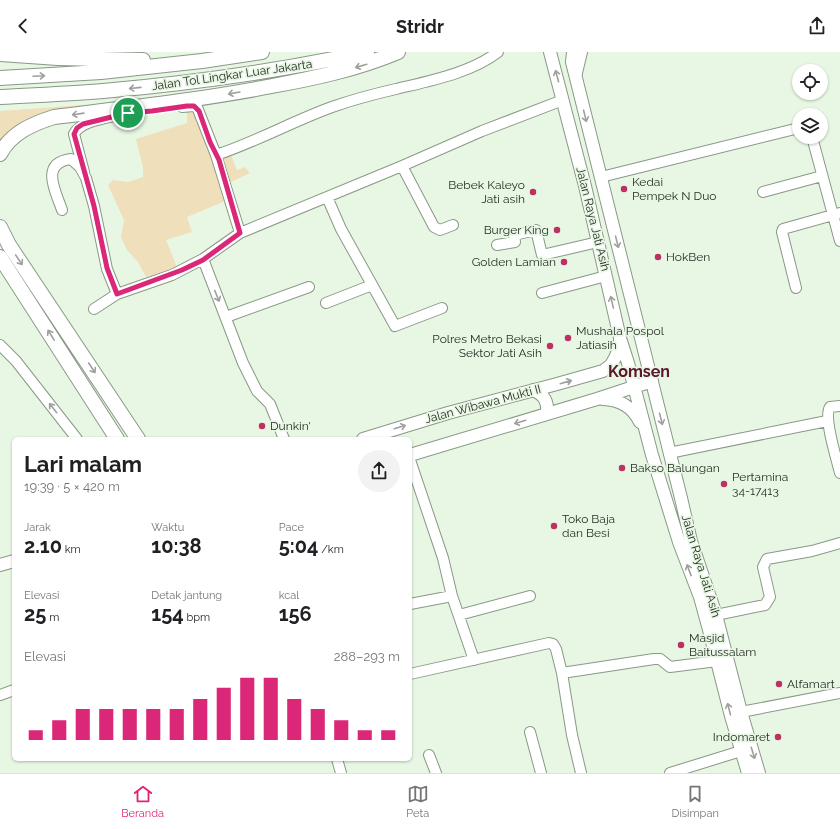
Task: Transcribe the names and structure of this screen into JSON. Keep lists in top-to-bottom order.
{
  "streets": {
    "highway": ["Jalan Tol Lingkar Luar Jakarta"],
    "main road": ["Jalan Raya Jati Asih", "Jalan Wibawa Mukti II"]
  },
  "crossings": [
    ["Jalan Raya Jati Asih", "Jalan Wibawa Mukti II"]
  ],
  "districts": ["Komsen"],
  "places": [
    "Kedai Pempek N Duo",
    "Bebek Kaleyo Jati asih",
    "Burger King",
    "HokBen",
    "Golden Lamian",
    "Mushala Pospol Jatiasih",
    "Polres Metro Bekasi Sektor Jati Asih",
    "Dunkin'",
    "Bakso Balungan",
    "Pertamina 34-17413",
    "Toko Baja dan Besi",
    "Masjid Baitussalam",
    "Alfamart",
    "Indomaret"
  ],
  "page": {
    "header": "Stridr",
    "heading": ["Lari malam", "19:39 · 5 × 420 m"],
    "stats": [
      ["Jarak", "2.10 km"],
      ["Waktu", "10:38"],
      ["Pace", "5:04 /km"],
      ["Elevasi", "25 m"],
      ["Detak jantung", "154 bpm"],
      ["kcal", "156"]
    ],
    "chart": ["Elevasi", "288–293 m"],
    "tabs": ["Beranda", "Peta", "Disimpan"]
  }
}
